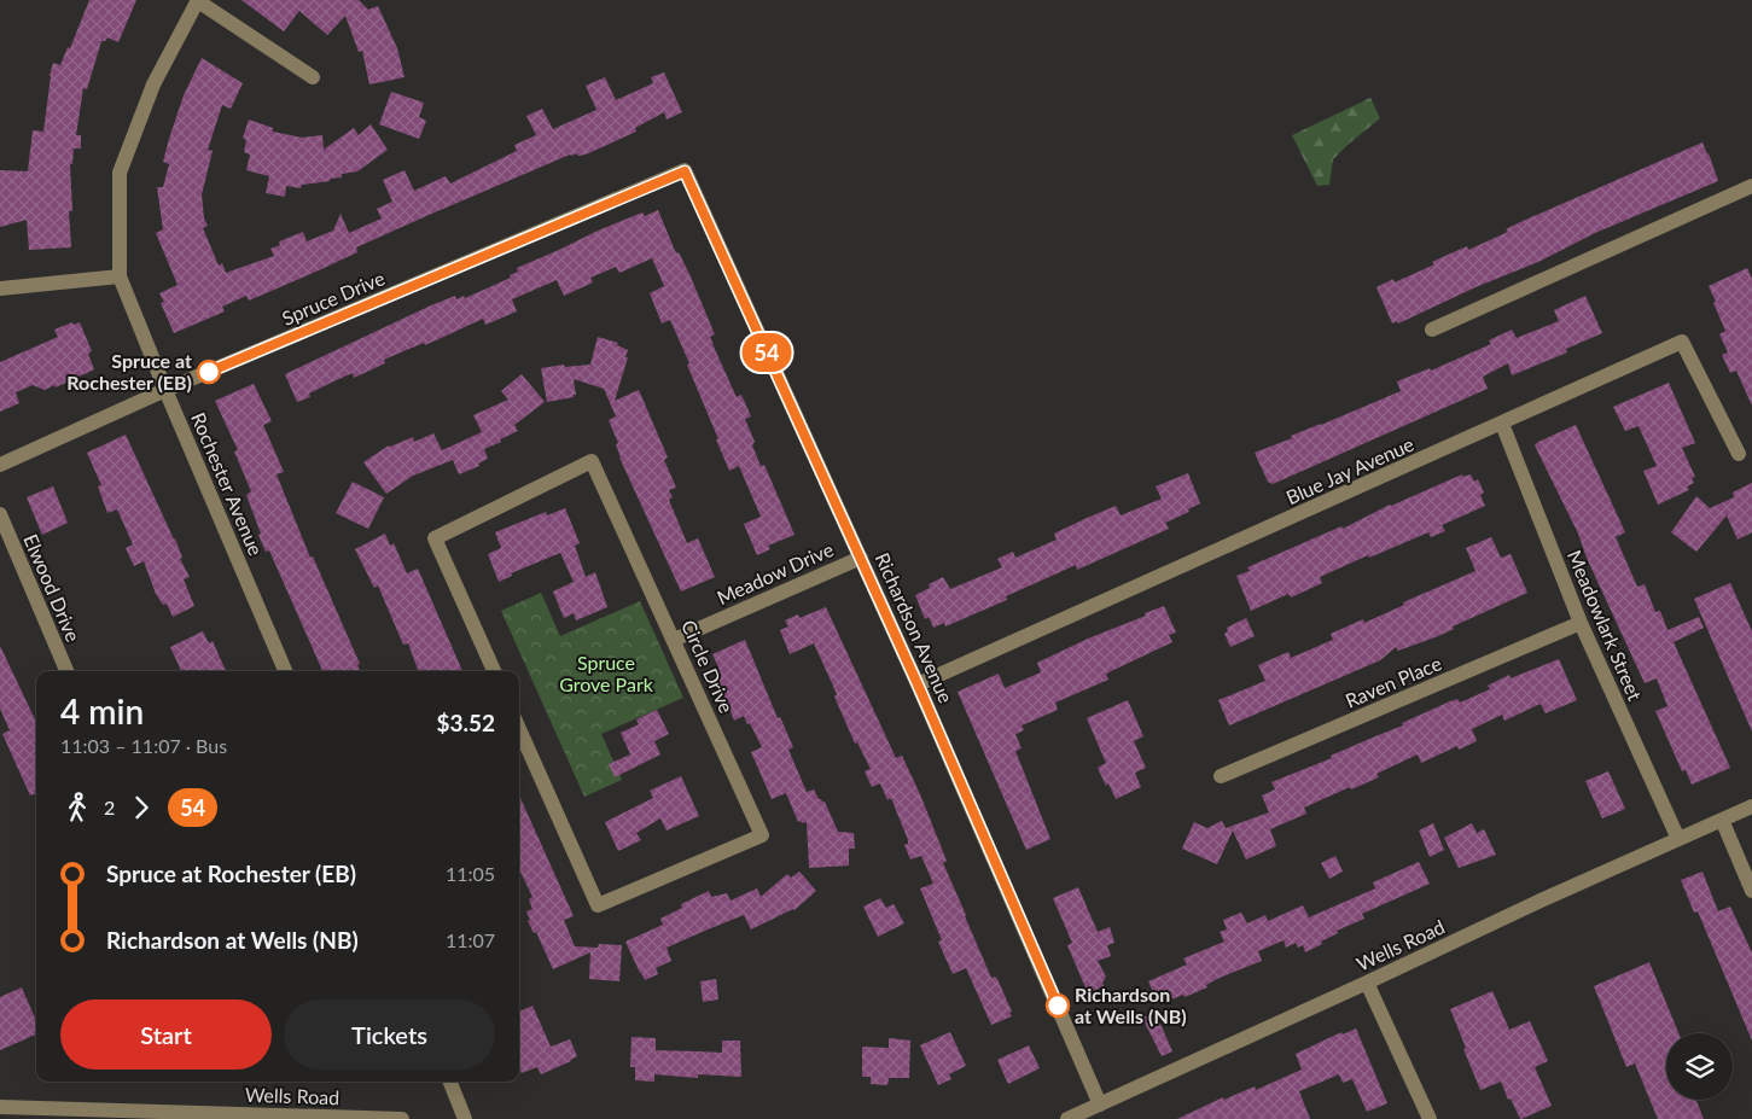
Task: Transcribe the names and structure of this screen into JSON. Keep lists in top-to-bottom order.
{
  "streets": {
    "street": [
      "Spruce Drive",
      "Blue Jay Avenue",
      "Rochester Avenue",
      "Meadow Drive",
      "Elwood Drive",
      "Meadowlark Street",
      "Richardson Avenue",
      "Circle Drive",
      "Raven Place",
      "Wells Road"
    ]
  },
  "crossings": [
    ["Spruce Drive", "Rochester Avenue"],
    ["Spruce Drive", "Richardson Avenue"],
    ["Blue Jay Avenue", "Meadowlark Street"],
    ["Blue Jay Avenue", "Richardson Avenue"],
    ["Meadow Drive", "Richardson Avenue"],
    ["Meadow Drive", "Circle Drive"],
    ["Meadowlark Street", "Raven Place"],
    ["Meadowlark Street", "Wells Road"],
    ["Richardson Avenue", "Wells Road"]
  ],
  "parks": ["Spruce Grove Park"],
  "places": ["Spruce at Rochester (EB)", "Richardson at Wells (NB)"],
  "lines": ["bus line 54"],
  "page": {
    "on_map": "54",
    "heading": ["4 min", "11:03 – 11:07 · Bus", "$3.52"],
    "legs": ["2", "54"],
    "list": [
      {
        "name": "Spruce at Rochester (EB)",
        "value": "11:05"
      },
      {
        "name": "Richardson at Wells (NB)",
        "value": "11:07"
      }
    ],
    "buttons": ["Start", "Tickets"]
  }
}
